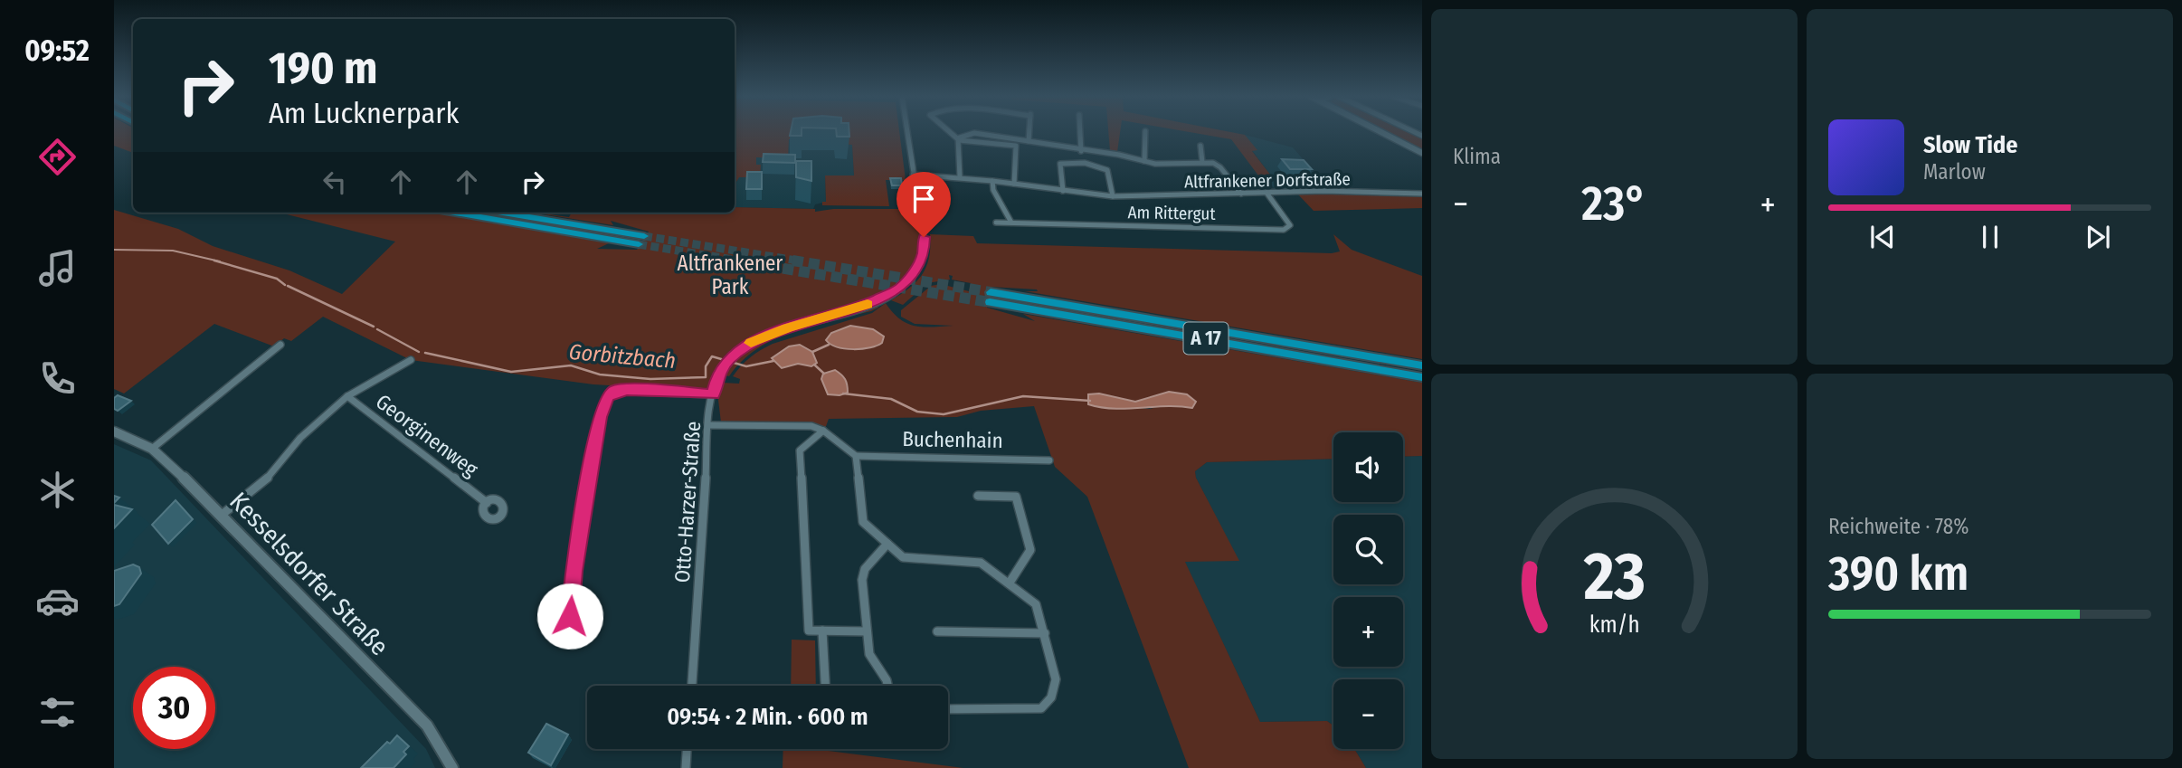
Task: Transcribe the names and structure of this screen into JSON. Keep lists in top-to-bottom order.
{
  "streets": {
    "highway": ["A 17"],
    "main road": ["Kesselsdorfer Straße"],
    "street": [
      "Altfrankener Dorfstraße",
      "Am Rittergut",
      "Georginenweg",
      "Buchenhain",
      "Otto-Harzer-Straße"
    ]
  },
  "crossings": [
    ["Altfrankener Dorfstraße", "Am Rittergut"],
    ["Altfrankener Dorfstraße", "Otto-Harzer-Straße"]
  ],
  "water": ["Gorbitzbach"],
  "parks": ["Altfrankener Park"],
  "page": {
    "tabs": "09:52",
    "tile": [
      "Klima",
      ["Reichweite · 78%", "390 km"]
    ],
    "turn": ["190 m", "Am Lucknerpark"],
    "song": ["Slow Tide", "Marlow"],
    "heat": ["−", "23°", "+"],
    "map_buttons": ["+", "−"],
    "limit": "30",
    "trip": "09:54 · 2 Min. · 600 m",
    "gauge": ["23", "km/h"]
  }
}
